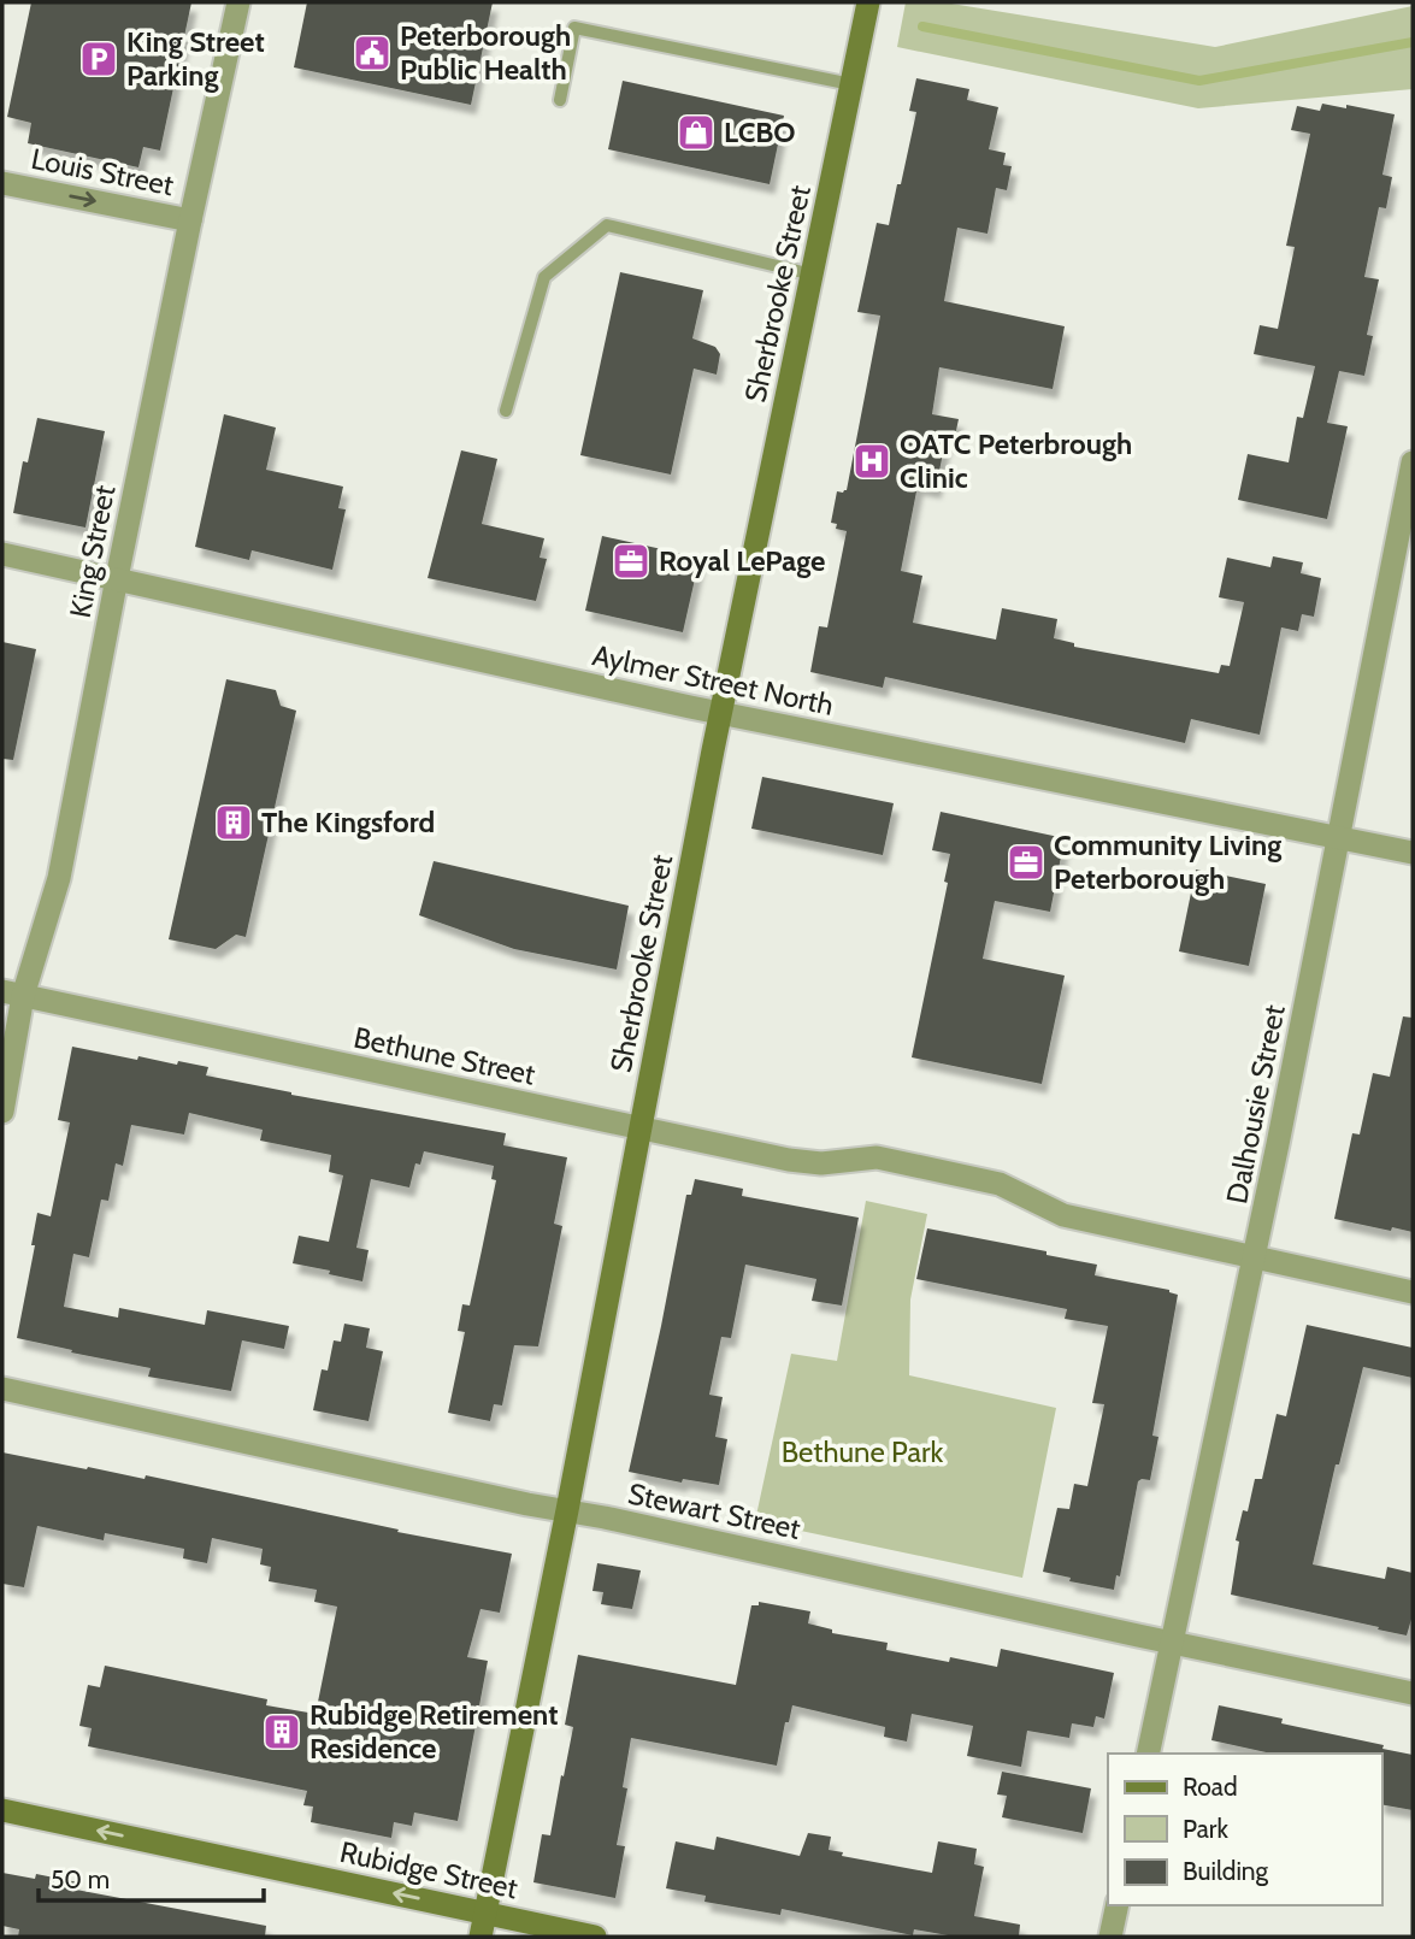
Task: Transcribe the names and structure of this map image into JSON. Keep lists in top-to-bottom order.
{
  "streets": {
    "main road": ["Sherbrooke Street", "Rubidge Street"],
    "street": [
      "Louis Street",
      "King Street",
      "Aylmer Street North",
      "Bethune Street",
      "Dalhousie Street",
      "Stewart Street"
    ]
  },
  "crossings": [
    ["Louis Street", "King Street"],
    ["Sherbrooke Street", "Aylmer Street North"],
    ["Sherbrooke Street", "Bethune Street"],
    ["Sherbrooke Street", "Stewart Street"],
    ["Sherbrooke Street", "Rubidge Street"],
    ["King Street", "Aylmer Street North"],
    ["King Street", "Bethune Street"],
    ["Aylmer Street North", "Dalhousie Street"],
    ["Bethune Street", "Dalhousie Street"],
    ["Dalhousie Street", "Stewart Street"]
  ],
  "one_way": ["Louis Street", "Rubidge Street"],
  "parks": ["Bethune Park"],
  "places": {
    "public building": ["Peterborough Public Health"],
    "parking": ["King Street Parking"],
    "shop": ["LCBO"],
    "hospital": ["OATC Peterbrough Clinic"],
    "office": ["Royal LePage", "Community Living Peterborough"],
    "building": ["The Kingsford", "Rubidge Retirement Residence"]
  },
  "legend": ["Road", "Park", "Building"],
  "scale_bar": "50 m"
}
